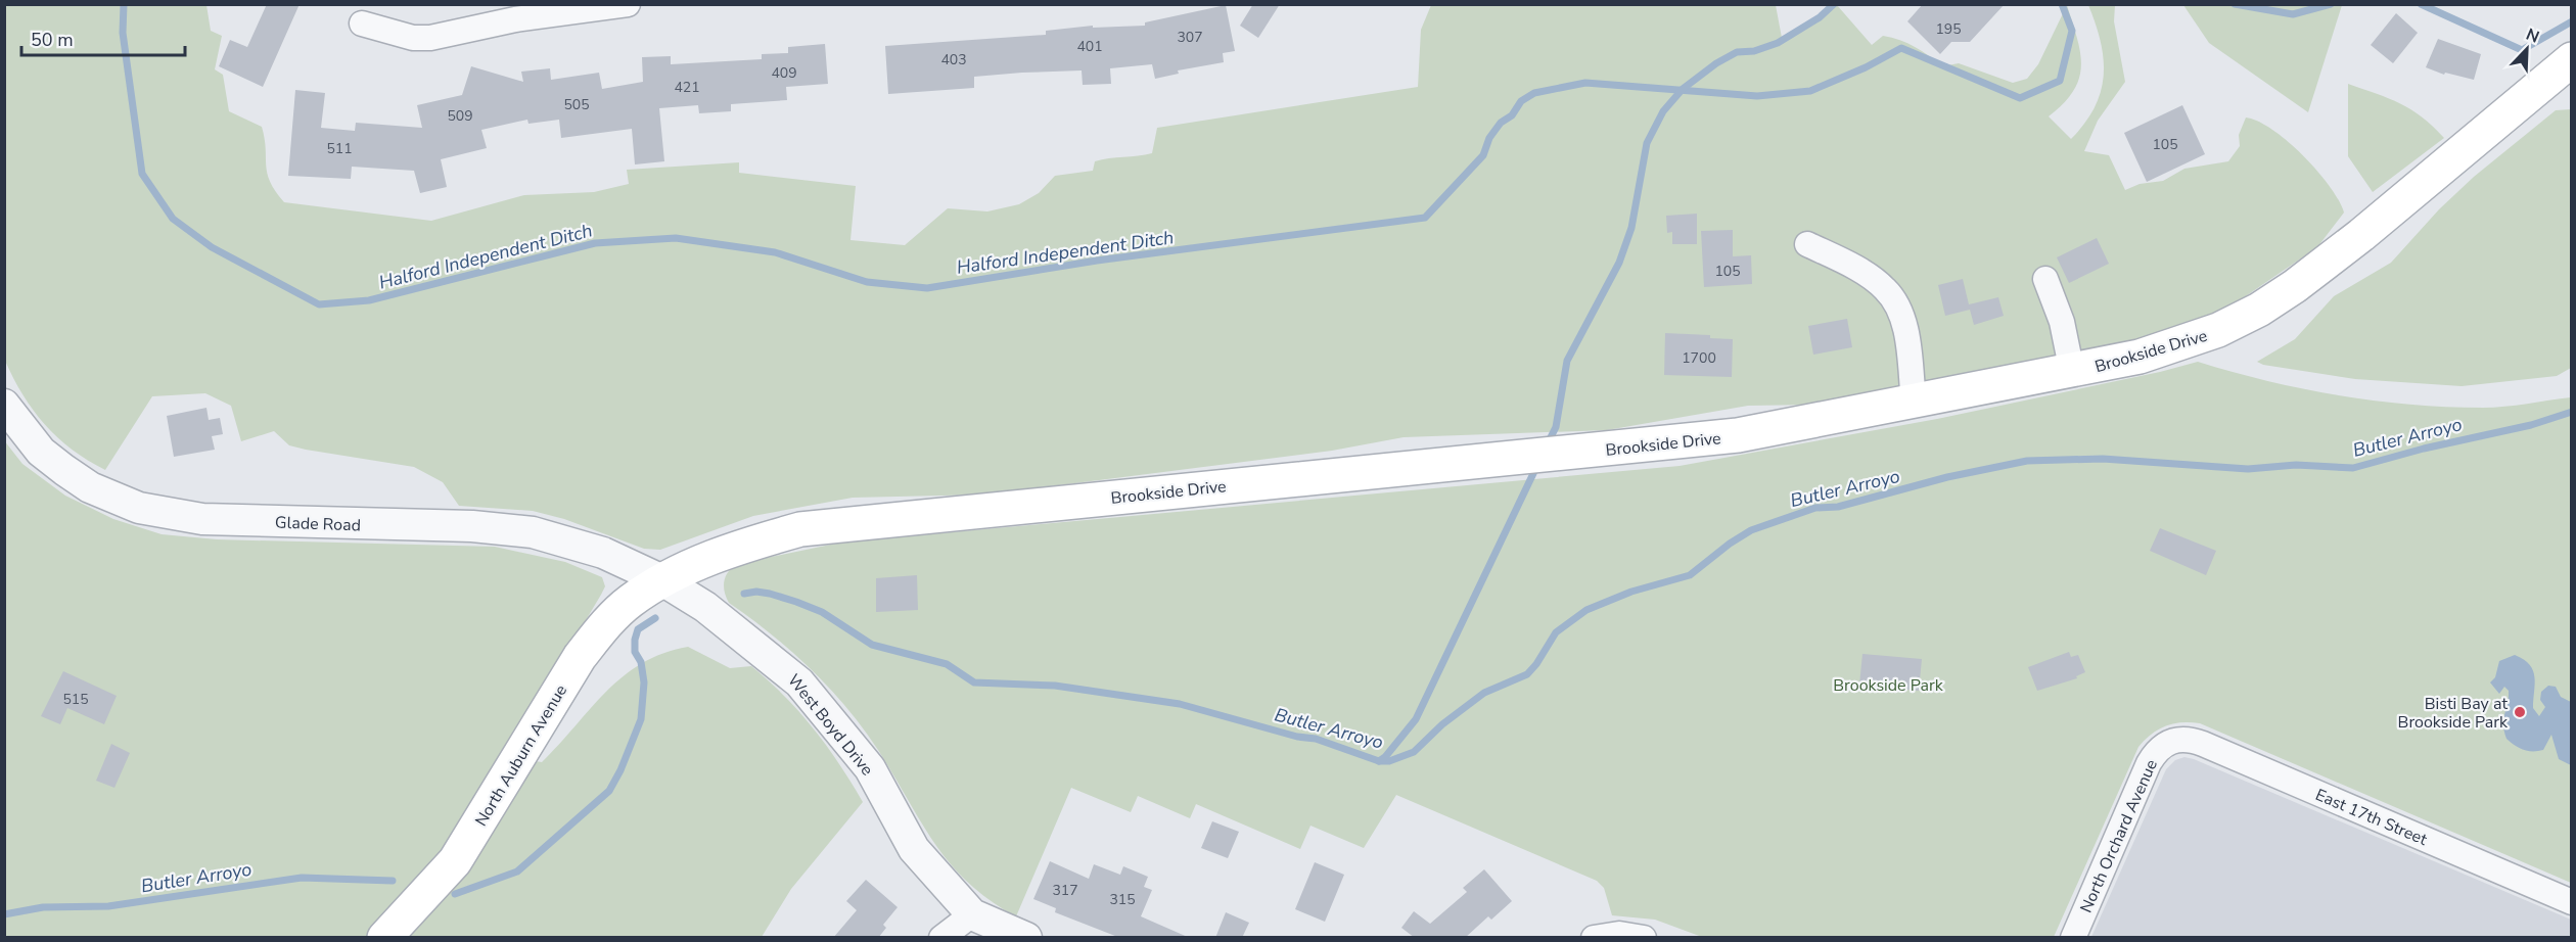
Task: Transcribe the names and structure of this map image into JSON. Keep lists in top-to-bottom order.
{
  "streets": {
    "main road": ["Brookside Drive", "North Auburn Avenue"],
    "street": [
      "Glade Road",
      "West Boyd Drive",
      "East 17th Street",
      "North Orchard Avenue"
    ]
  },
  "crossings": [
    ["Brookside Drive", "Glade Road"],
    ["Brookside Drive", "West Boyd Drive"],
    ["Brookside Drive", "North Auburn Avenue"],
    ["Glade Road", "West Boyd Drive"],
    ["Glade Road", "North Auburn Avenue"],
    ["West Boyd Drive", "North Auburn Avenue"],
    ["East 17th Street", "North Orchard Avenue"]
  ],
  "water": ["Halford Independent Ditch", "Butler Arroyo"],
  "parks": ["Brookside Park"],
  "places": ["Bisti Bay at Brookside Park"],
  "house_numbers": [
    "195",
    "307",
    "401",
    "403",
    "409",
    "421",
    "505",
    "509",
    "105",
    "511",
    "105",
    "1700",
    "515",
    "317",
    "315"
  ],
  "scale_bar": "50 m",
  "north": "top right"
}
